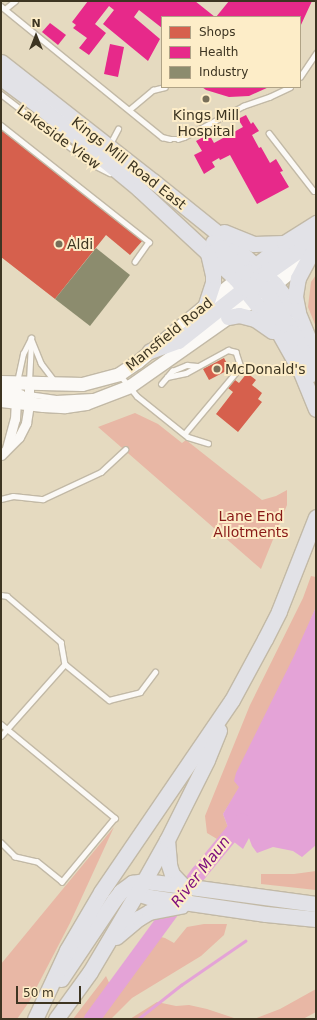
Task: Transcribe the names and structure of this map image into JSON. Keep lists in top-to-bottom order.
{
  "streets": {
    "highway": ["Kings Mill Road East", "Mansfield Road"],
    "lane": ["Lakeside View"]
  },
  "crossings": [
    ["Lakeside View", "Kings Mill Road East"],
    ["Kings Mill Road East", "Mansfield Road"]
  ],
  "water": ["River Maun"],
  "parks": ["Lane End Allotments"],
  "places": ["Kings Mill Hospital", "Aldi", "McDonald's"],
  "legend": ["Shops", "Health", "Industry"],
  "scale_bar": "50 m",
  "north": "top"
}
